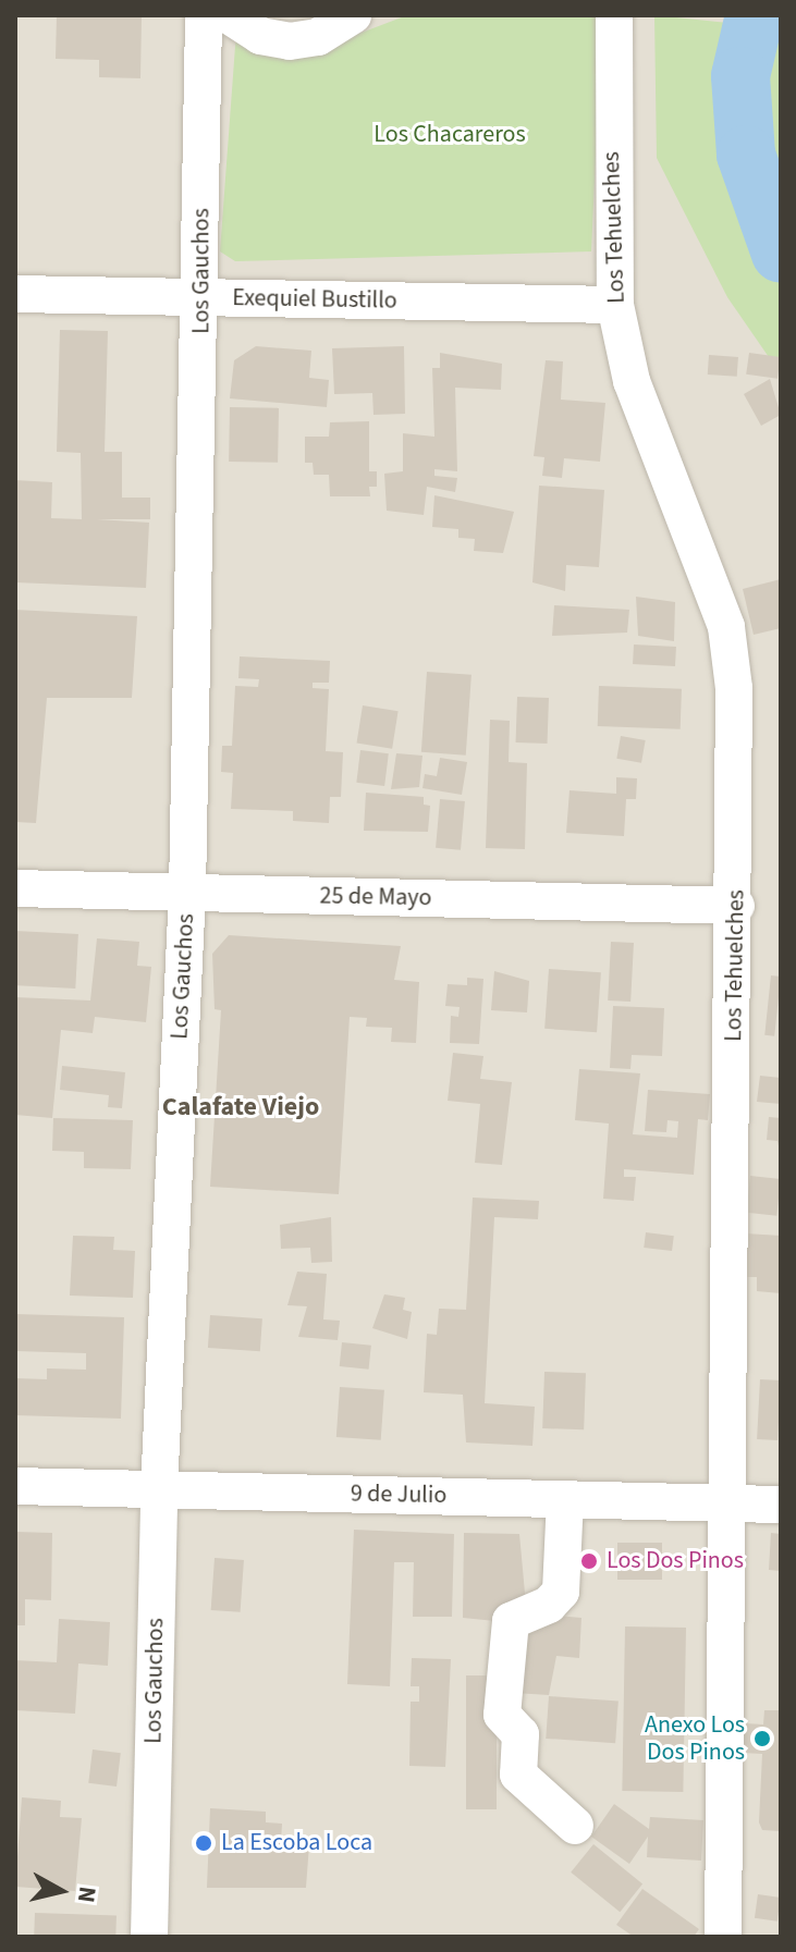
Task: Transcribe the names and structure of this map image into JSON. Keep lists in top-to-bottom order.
{
  "streets": {
    "street": [
      "Los Tehuelches",
      "Los Gauchos",
      "Exequiel Bustillo",
      "25 de Mayo",
      "9 de Julio"
    ]
  },
  "crossings": [
    ["Los Tehuelches", "Exequiel Bustillo"],
    ["Los Tehuelches", "25 de Mayo"],
    ["Los Tehuelches", "9 de Julio"],
    ["Los Gauchos", "Exequiel Bustillo"],
    ["Los Gauchos", "25 de Mayo"],
    ["Los Gauchos", "9 de Julio"]
  ],
  "districts": ["Calafate Viejo"],
  "parks": ["Los Chacareros"],
  "places": ["Los Dos Pinos", "Anexo Los Dos Pinos", "La Escoba Loca"],
  "north": "right"
}
